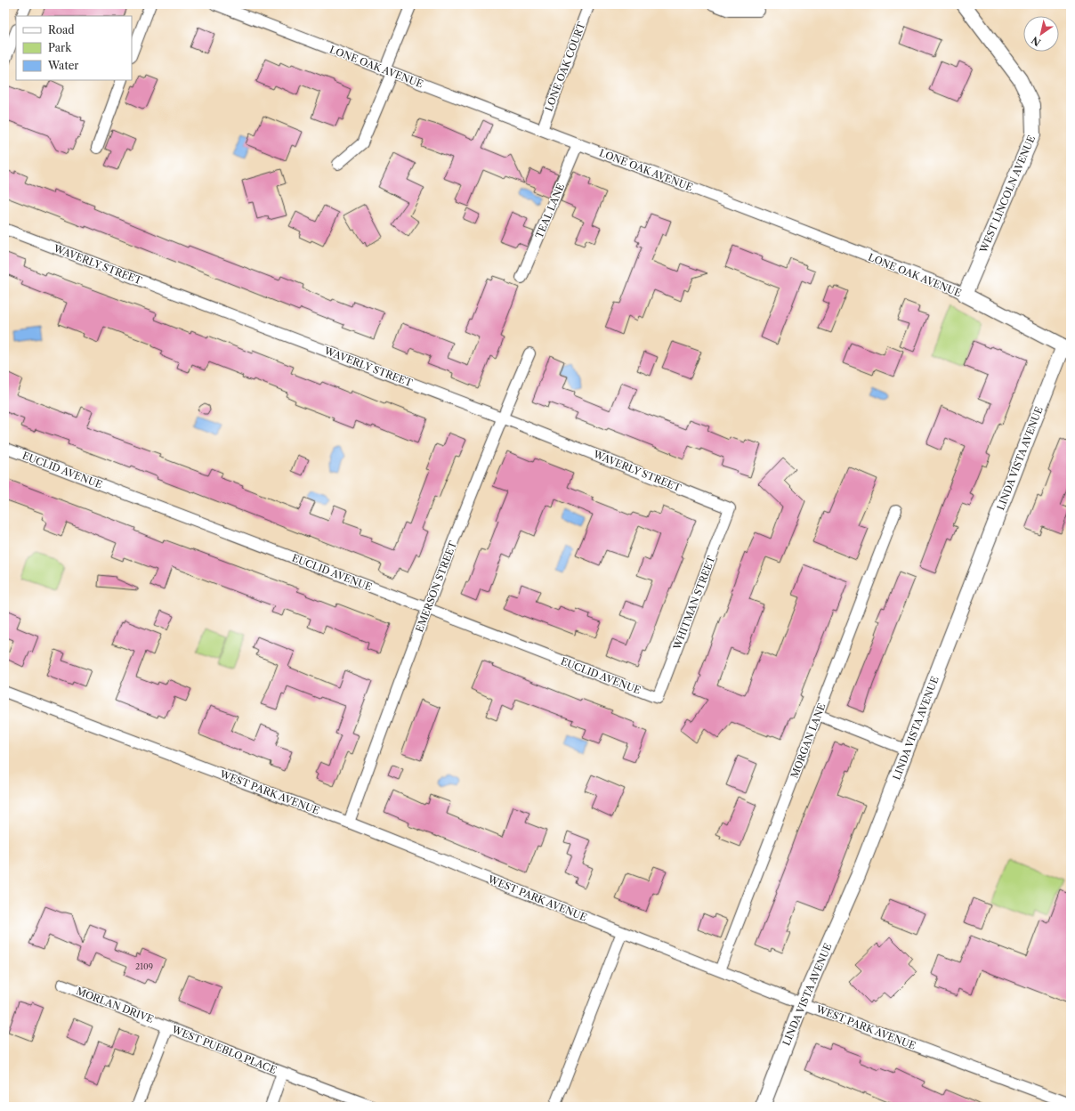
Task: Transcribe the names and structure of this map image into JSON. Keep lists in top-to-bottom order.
{
  "streets": {
    "street": [
      "LONE OAK AVENUE",
      "LONE OAK COURT",
      "WEST LINCOLN AVENUE",
      "TEAL LANE",
      "WAVERLY STREET",
      "LINDA VISTA AVENUE",
      "EUCLID AVENUE",
      "EMERSON STREET",
      "WHITMAN STREET",
      "MORGAN LANE",
      "WEST PARK AVENUE",
      "MORLAN DRIVE",
      "WEST PUEBLO PLACE"
    ]
  },
  "crossings": [
    ["LONE OAK AVENUE", "LONE OAK COURT"],
    ["LONE OAK AVENUE", "WEST LINCOLN AVENUE"],
    ["LONE OAK AVENUE", "TEAL LANE"],
    ["LONE OAK AVENUE", "LINDA VISTA AVENUE"],
    ["WAVERLY STREET", "EMERSON STREET"],
    ["WAVERLY STREET", "WHITMAN STREET"],
    ["LINDA VISTA AVENUE", "WEST PARK AVENUE"],
    ["EUCLID AVENUE", "EMERSON STREET"],
    ["EUCLID AVENUE", "WHITMAN STREET"],
    ["EMERSON STREET", "WEST PARK AVENUE"],
    ["MORGAN LANE", "WEST PARK AVENUE"],
    ["MORLAN DRIVE", "WEST PUEBLO PLACE"]
  ],
  "house_numbers": ["2109"],
  "legend": ["Road", "Park", "Water"],
  "north": "bottom left"
}
